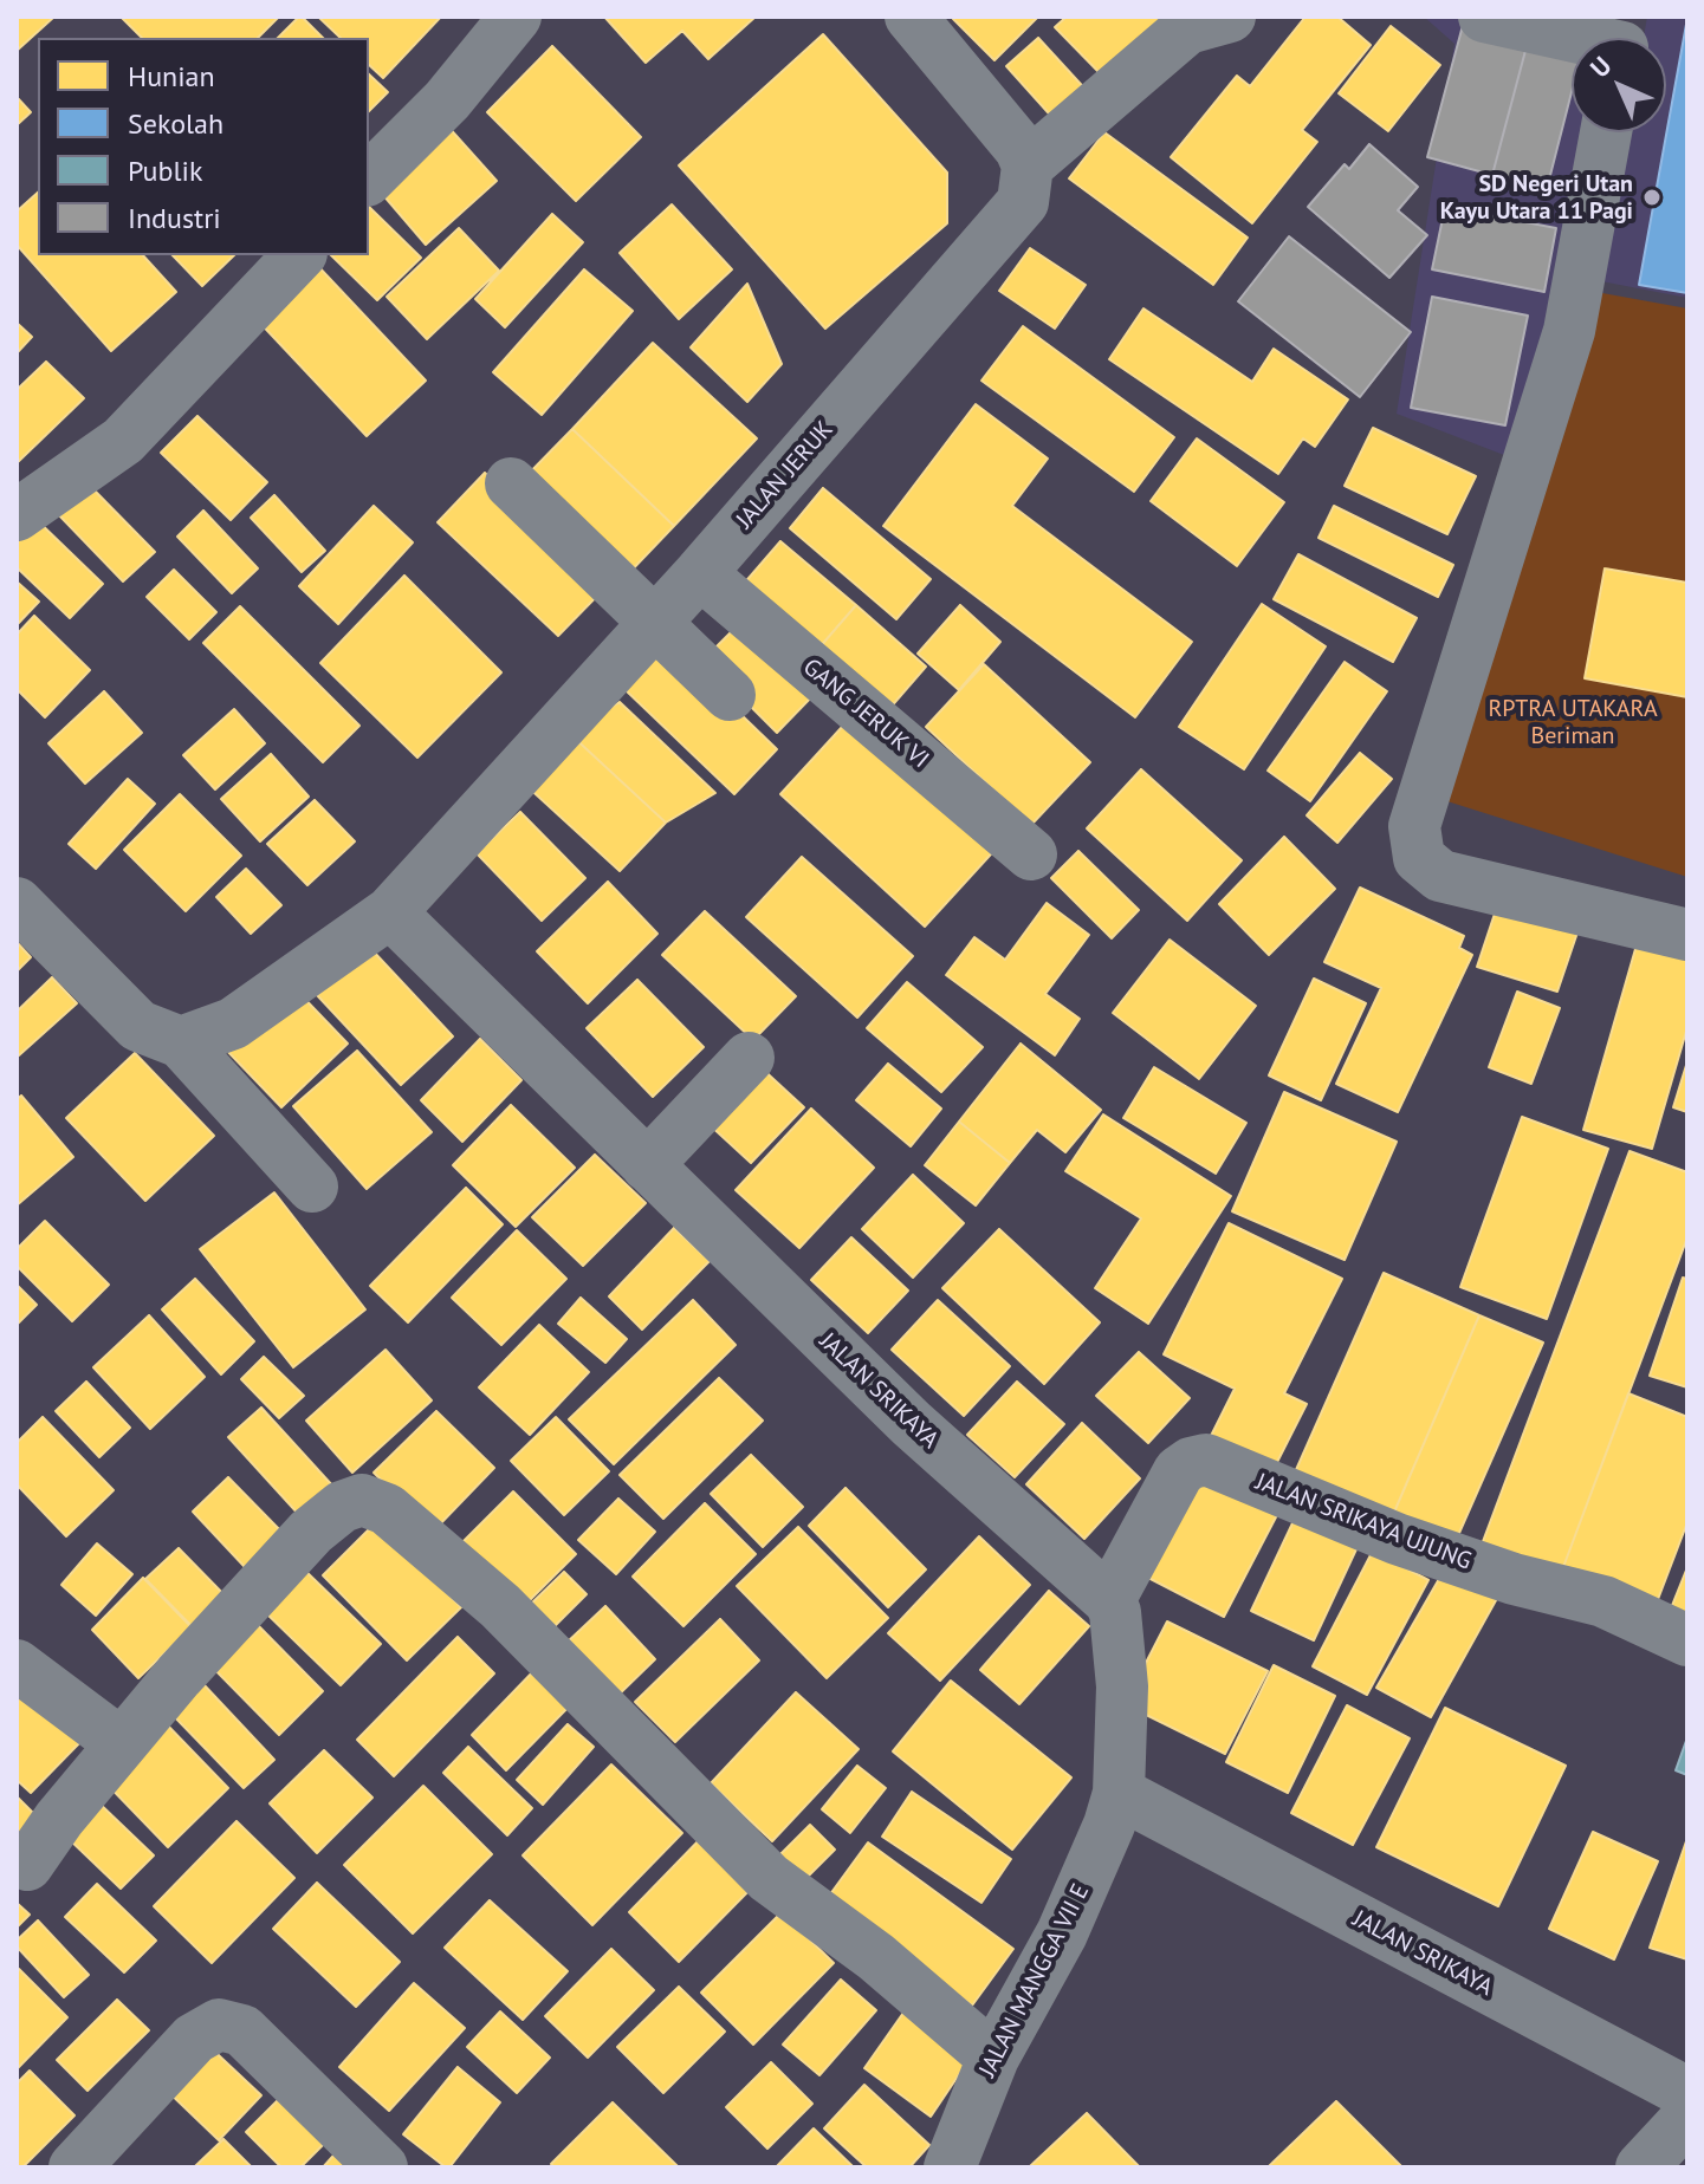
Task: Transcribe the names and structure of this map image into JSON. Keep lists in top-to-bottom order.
{
  "streets": {
    "street": [
      "JALAN JERUK",
      "GANG JERUK VI",
      "JALAN SRIKAYA",
      "JALAN SRIKAYA UJUNG",
      "JALAN MANGGA VII E"
    ]
  },
  "crossings": [
    ["JALAN JERUK", "GANG JERUK VI"],
    ["JALAN JERUK", "JALAN SRIKAYA"],
    ["JALAN SRIKAYA", "JALAN SRIKAYA UJUNG"],
    ["JALAN SRIKAYA", "JALAN MANGGA VII E"]
  ],
  "parks": ["RPTRA UTAKARA Beriman"],
  "places": ["SD Negeri Utan Kayu Utara 11 Pagi"],
  "legend": [
    "Hunian",
    "Sekolah",
    "Publik",
    "Industri"
  ],
  "north": "top left"
}
